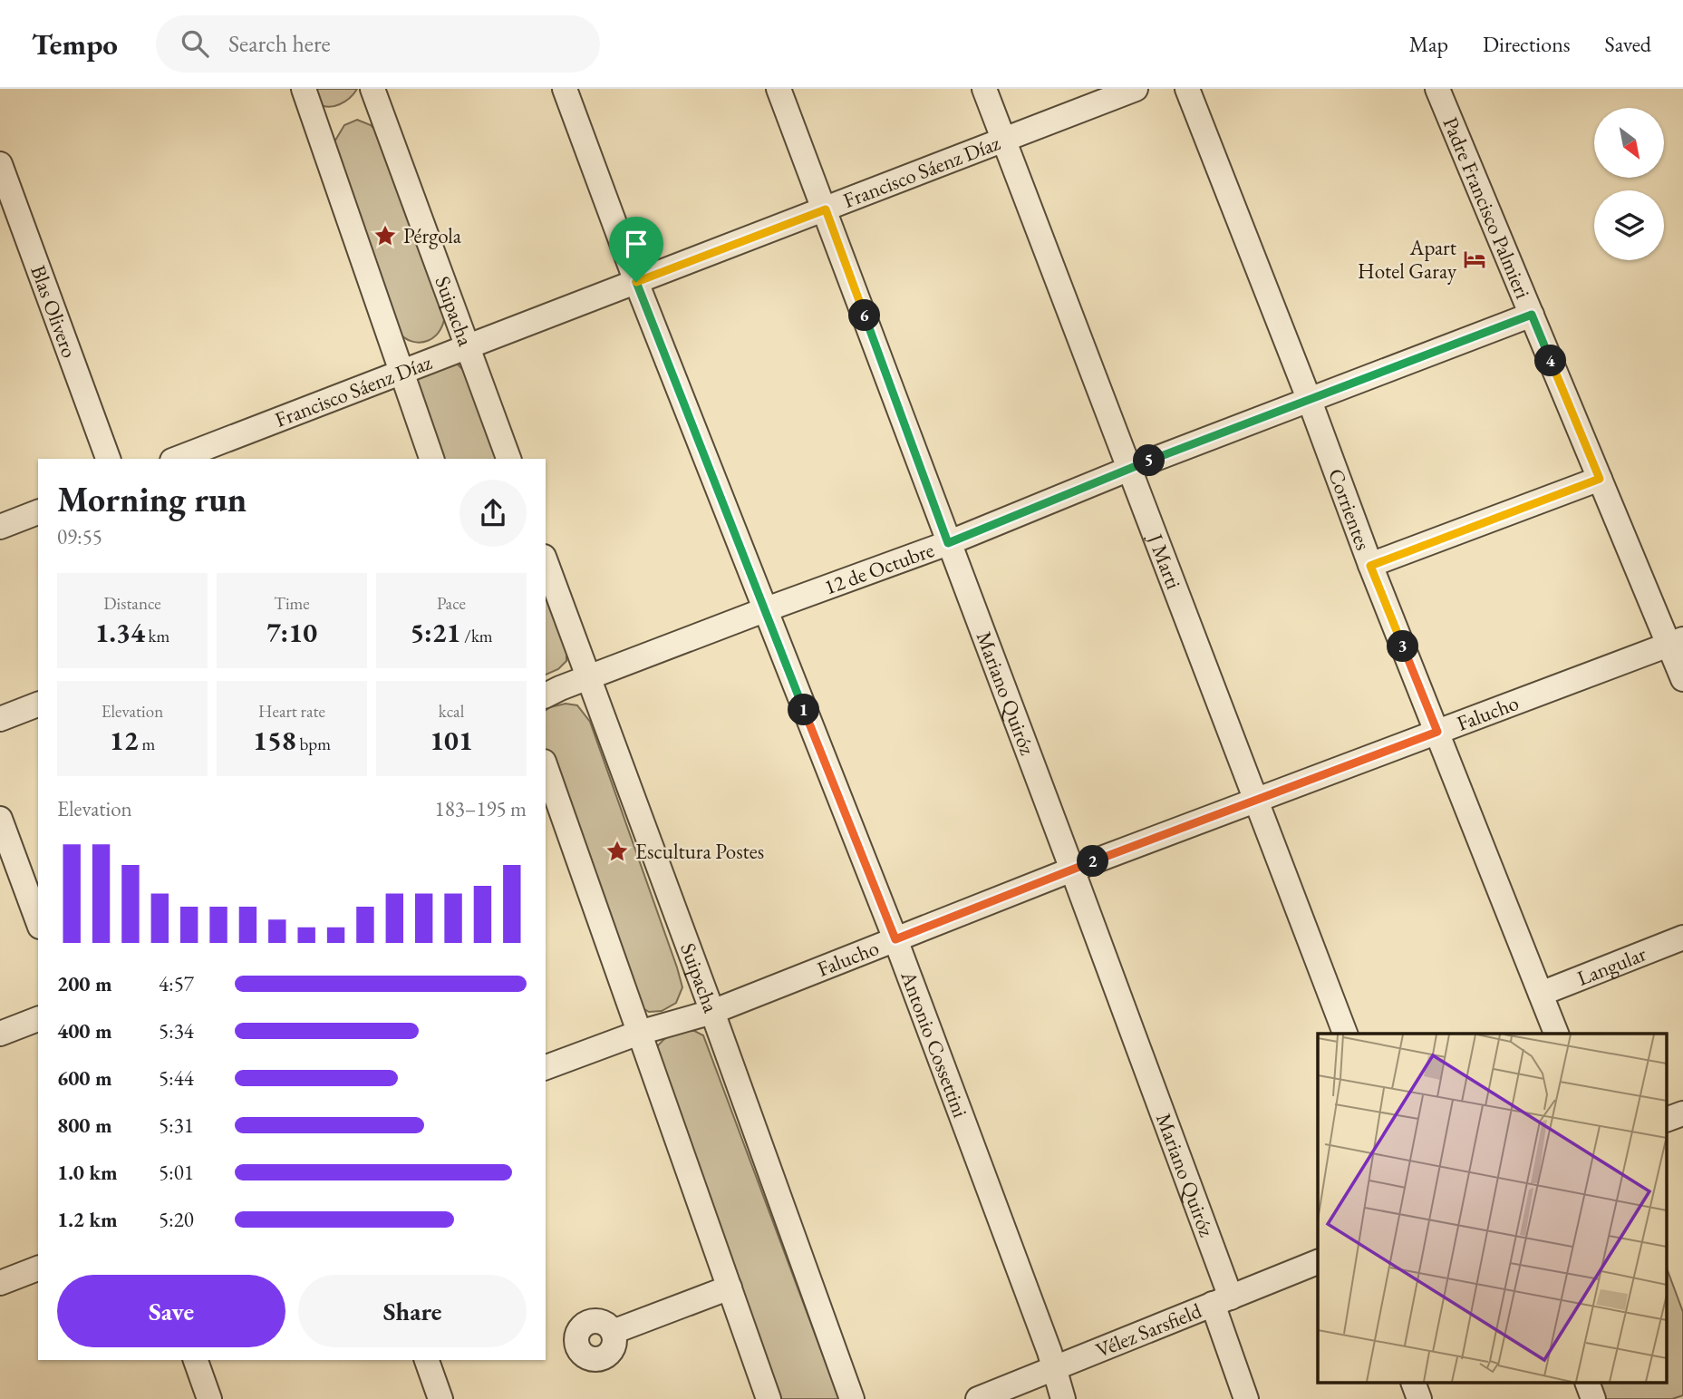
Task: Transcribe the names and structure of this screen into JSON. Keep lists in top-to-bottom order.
{
  "streets": {
    "street": [
      "Francisco Sáenz Díaz",
      "Padre Francisco Palmieri",
      "Suipacha",
      "Blas Olivero",
      "Corrientes",
      "J Marti",
      "12 de Octubre",
      "Mariano Quiróz",
      "Falucho",
      "Langular",
      "Antonio Cossettini",
      "Vélez Sarsfield"
    ]
  },
  "crossings": [
    ["Francisco Sáenz Díaz", "Suipacha"],
    ["Francisco Sáenz Díaz", "J Marti"],
    ["Francisco Sáenz Díaz", "Mariano Quiróz"],
    ["Francisco Sáenz Díaz", "Antonio Cossettini"],
    ["Padre Francisco Palmieri", "12 de Octubre"],
    ["Padre Francisco Palmieri", "Falucho"],
    ["Suipacha", "12 de Octubre"],
    ["Suipacha", "Falucho"],
    ["Corrientes", "12 de Octubre"],
    ["Corrientes", "Falucho"],
    ["Corrientes", "Langular"],
    ["J Marti", "12 de Octubre"],
    ["J Marti", "Falucho"],
    ["12 de Octubre", "Mariano Quiróz"],
    ["12 de Octubre", "Antonio Cossettini"],
    ["Mariano Quiróz", "Falucho"],
    ["Mariano Quiróz", "Vélez Sarsfield"],
    ["Falucho", "Antonio Cossettini"],
    ["Antonio Cossettini", "Vélez Sarsfield"]
  ],
  "places": {
    "place": ["Pérgola", "Escultura Postes"],
    "hotel": ["Apart Hotel Garay"]
  },
  "north": "bottom right",
  "page": {
    "header": "Tempo",
    "search": "Search here",
    "nav": ["Map", "Directions", "Saved"],
    "pins": [
      "6",
      "4",
      "5",
      "3",
      "1",
      "2"
    ],
    "heading": ["Morning run", "09:55"],
    "stats": [
      ["Distance", "1.34 km"],
      ["Time", "7:10"],
      ["Pace", "5:21 /km"],
      ["Elevation", "12 m"],
      ["Heart rate", "158 bpm"],
      ["kcal", "101"]
    ],
    "chart": ["Elevation", "183–195 m"],
    "list": [
      {
        "name": "200 m",
        "note": "4:57"
      },
      {
        "name": "400 m",
        "note": "5:34"
      },
      {
        "name": "600 m",
        "note": "5:44"
      },
      {
        "name": "800 m",
        "note": "5:31"
      },
      {
        "name": "1.0 km",
        "note": "5:01"
      },
      {
        "name": "1.2 km",
        "note": "5:20"
      }
    ],
    "buttons": ["Save", "Share"]
  }
}
